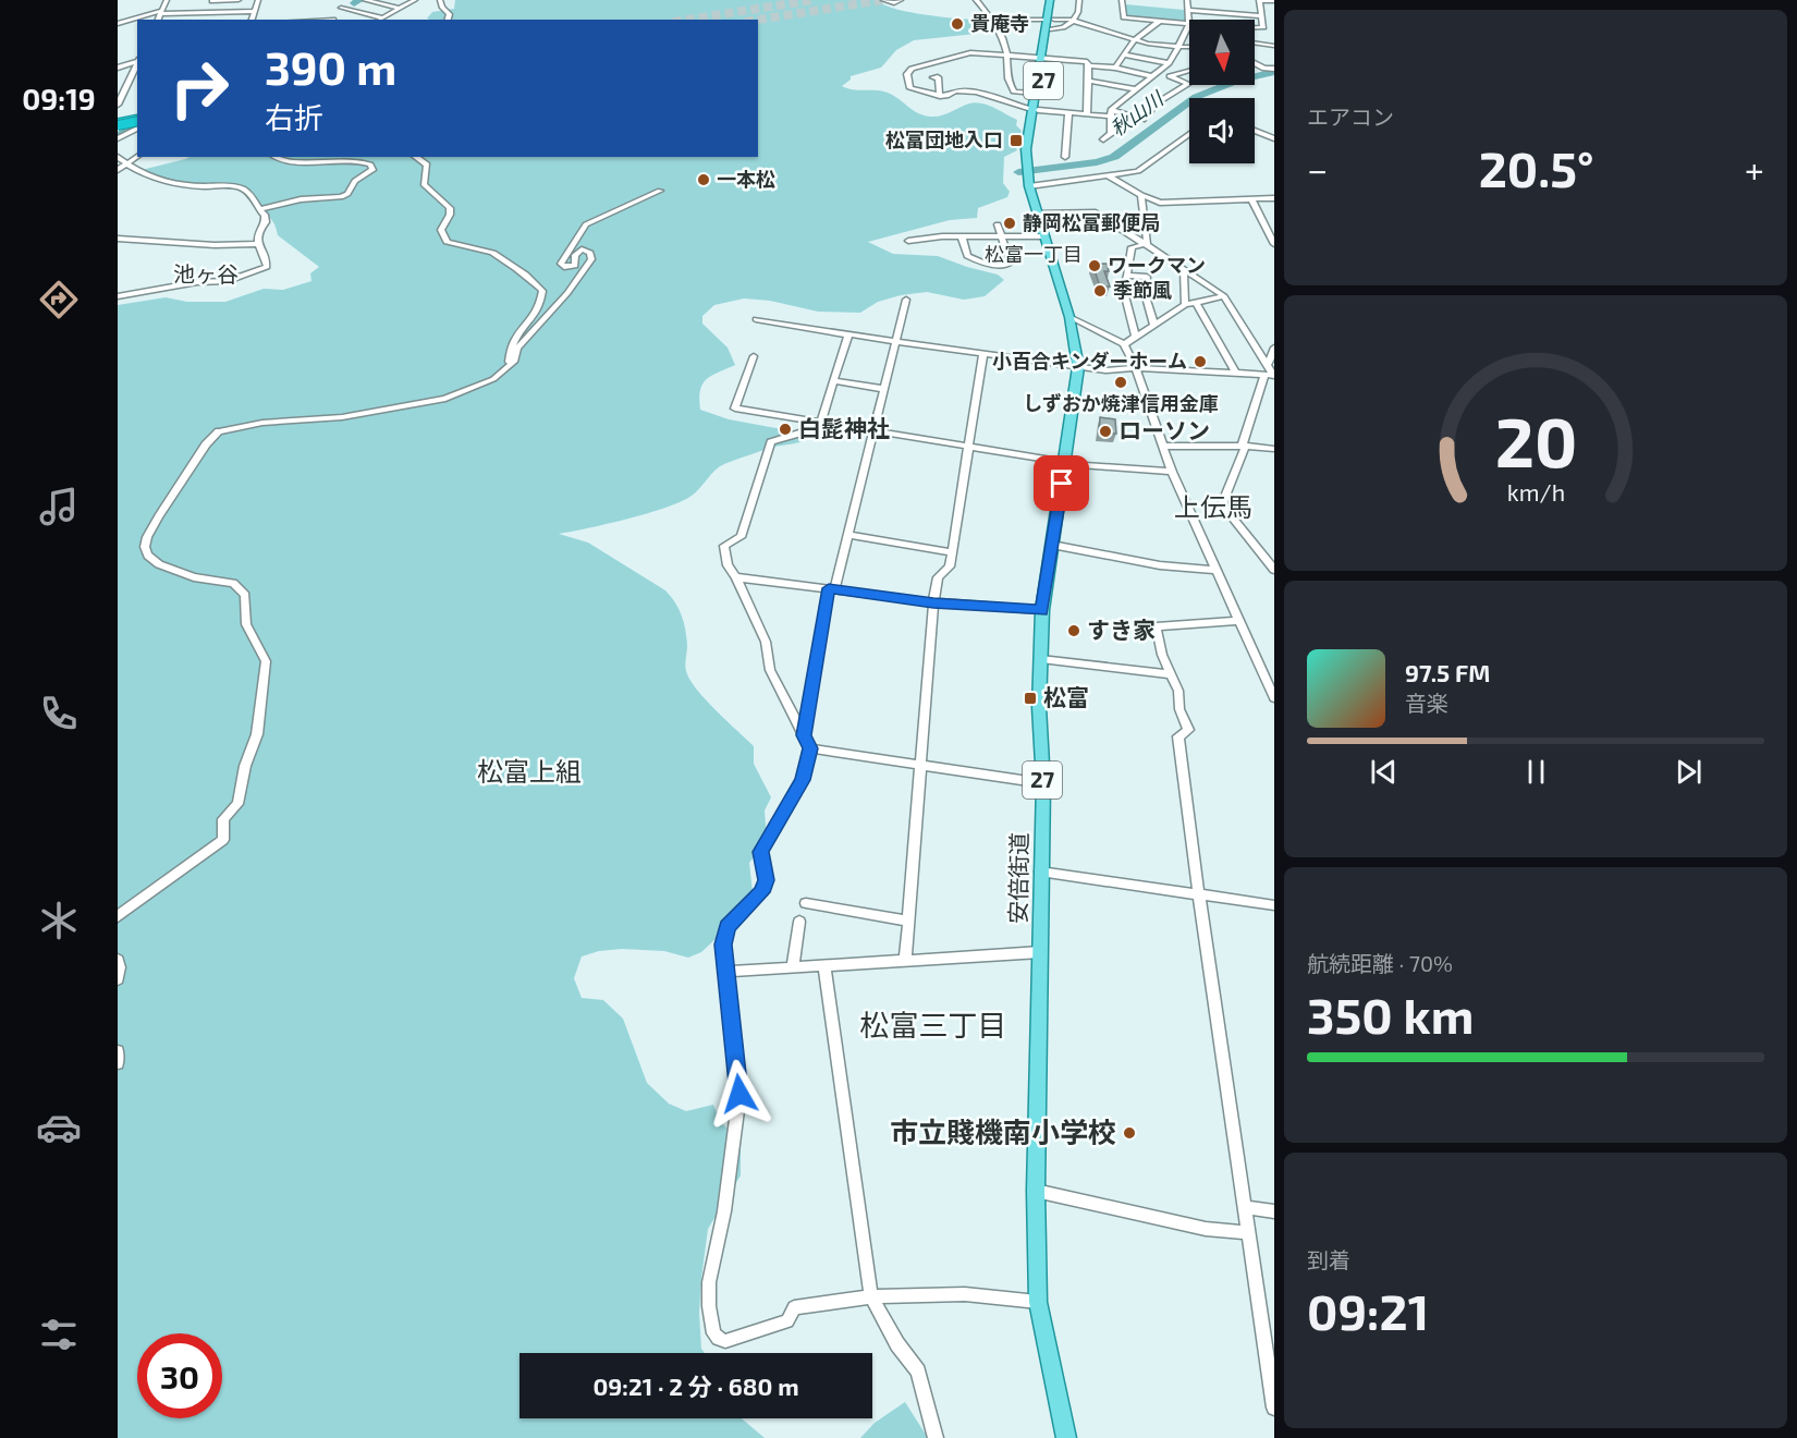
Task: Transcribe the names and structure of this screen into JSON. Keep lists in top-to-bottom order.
{
  "streets": {
    "main road": ["27", "安倍街道"]
  },
  "districts": [
    "松富一丁目",
    "池ヶ谷",
    "上伝馬",
    "松富上組",
    "松富三丁目"
  ],
  "water": ["秋山川"],
  "places": {
    "other": [
      "貴庵寺",
      "一本松",
      "静岡松富郵便局",
      "ワークマン",
      "季節風",
      "小百合キンダーホーム",
      "しずおか焼津信用金庫",
      "白髭神社",
      "ローソン",
      "すき家",
      "市立賤機南小学校"
    ],
    "transit": ["松富団地入口", "松富"]
  },
  "north": "bottom",
  "page": {
    "tabs": "09:19",
    "tile": [
      "エアコン",
      ["航続距離 · 70%", "350 km"],
      ["到着", "09:21"]
    ],
    "turn": ["390 m", "右折"],
    "heat": ["−", "20.5°", "+"],
    "song": ["97.5 FM", "音楽"],
    "limit": "30",
    "trip": "09:21 · 2 分 · 680 m",
    "gauge": ["20", "km/h"]
  }
}
